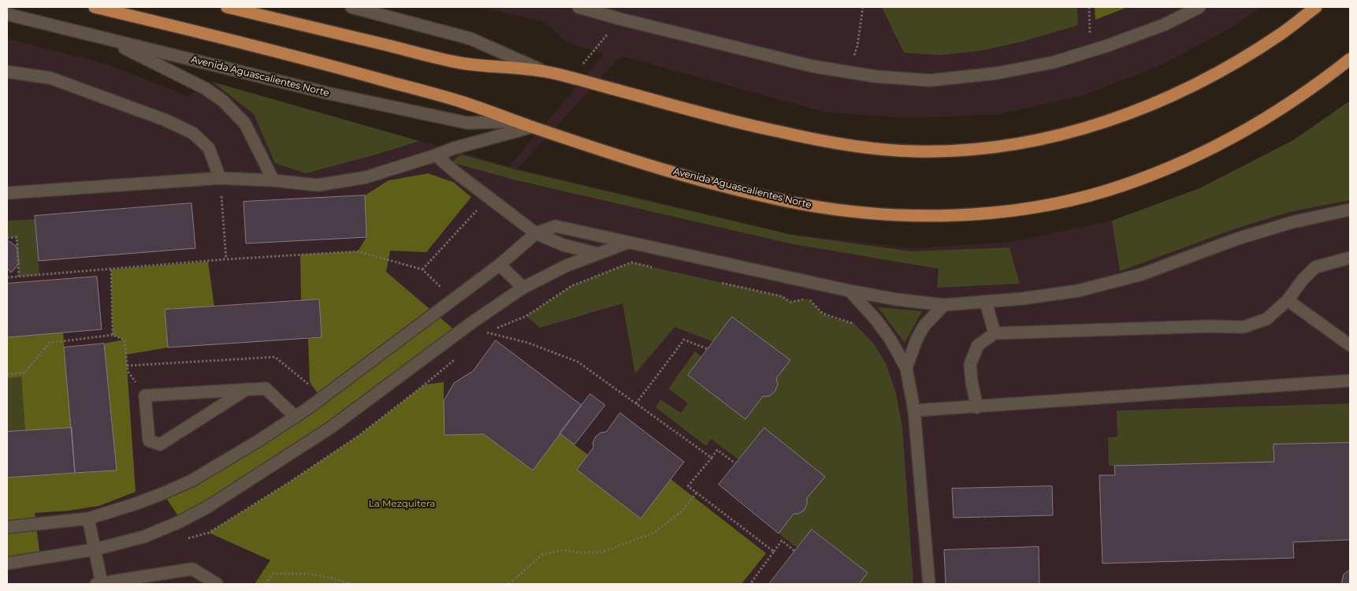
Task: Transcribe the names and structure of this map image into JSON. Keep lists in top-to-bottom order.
{
  "streets": {
    "main road": ["Avenida Aguascalientes Norte"]
  },
  "parks": ["La Mezquitera"]
}
